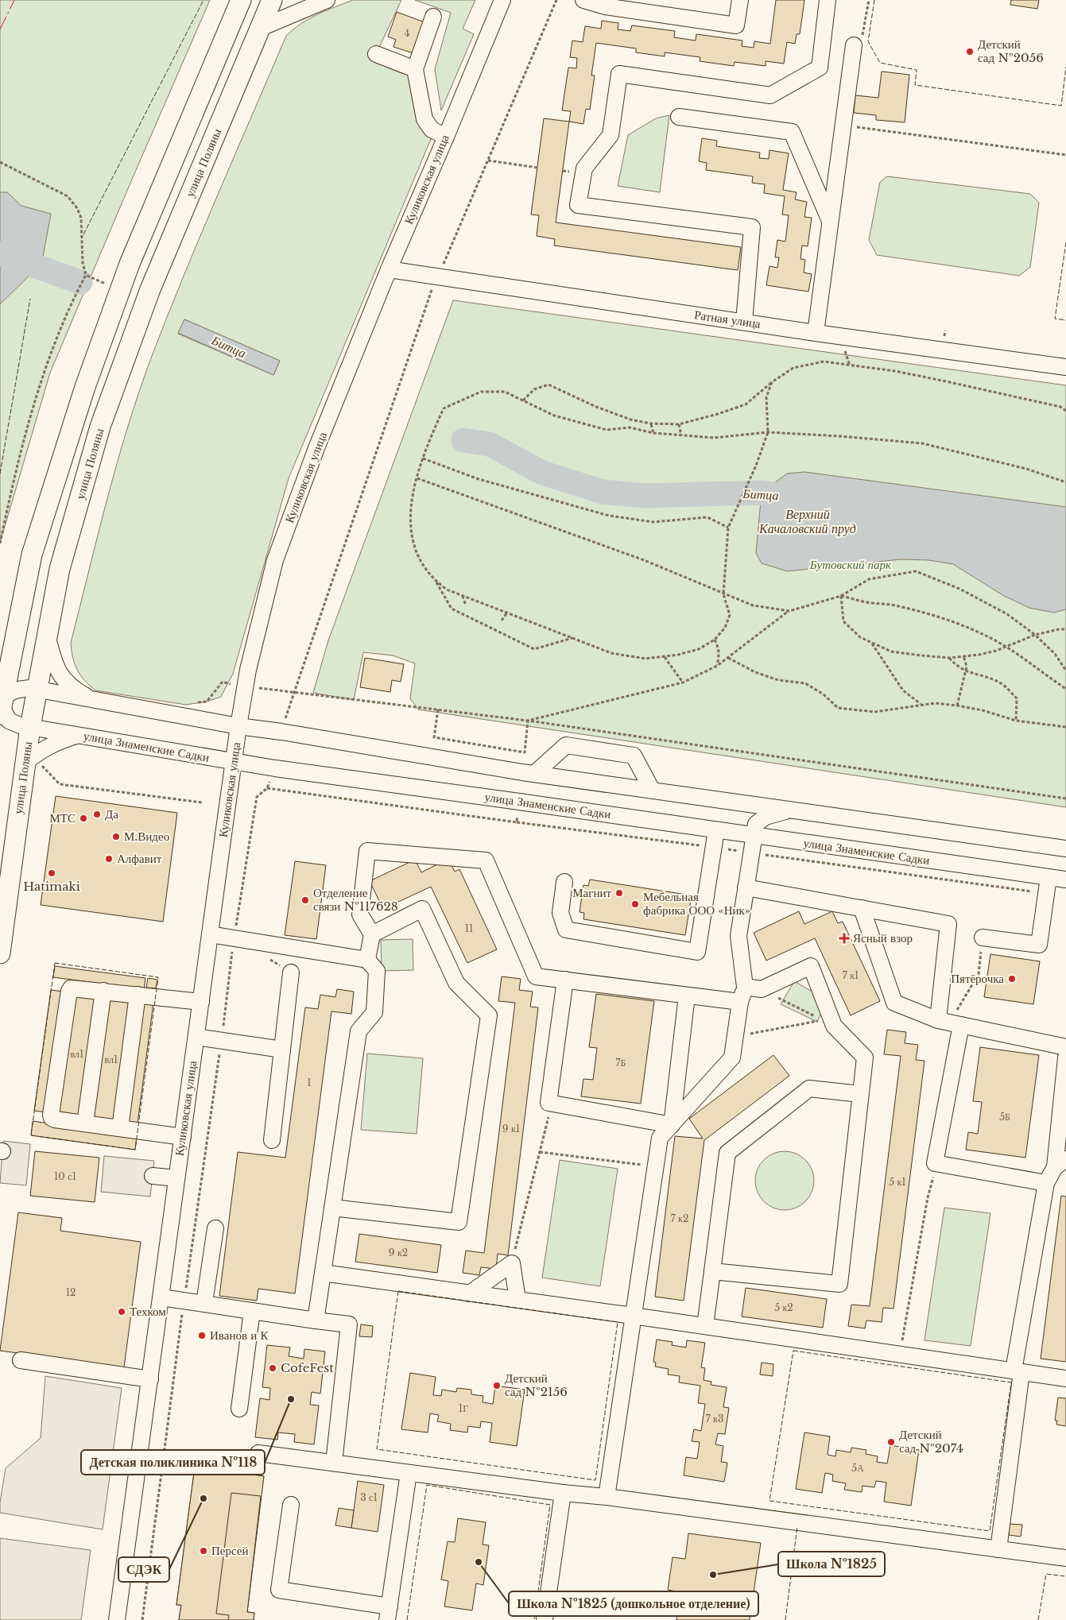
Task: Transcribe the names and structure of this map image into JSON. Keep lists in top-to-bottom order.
{
  "streets": {
    "main road": ["улица Поляны"],
    "street": ["Куликовская улица", "Ратная улица", "улица Знаменские Садки"]
  },
  "crossings": [
    ["улица Поляны", "улица Знаменские Садки"],
    ["Куликовская улица", "Ратная улица"],
    ["Куликовская улица", "улица Знаменские Садки"]
  ],
  "water": ["Битца", "Верхний Качаловский пруд"],
  "parks": ["Бутовский парк"],
  "places": {
    "other": [
      "Детский сад №2056",
      "Да",
      "МТС",
      "М.Видео",
      "Алфавит",
      "Hatimaki",
      "Магнит",
      "Отделение связи №117628",
      "Мебельная фабрика ООО «Ник»",
      "Пятёрочка",
      "Техком",
      "Иванов и К",
      "CofeFest",
      "Детский сад №2156",
      "Детская поликлиника №118",
      "Детский сад №2074",
      "СДЭК",
      "Персей",
      "Школа №1825 (дошкольное отделение)",
      "Школа №1825"
    ],
    "health": ["Ясный взор"]
  },
  "house_numbers": [
    "4",
    "11",
    "7 к1",
    "вл1",
    "вл1",
    "7Б",
    "1",
    "5Б",
    "9 к1",
    "10 с1",
    "5 к1",
    "7 к2",
    "9 к2",
    "12",
    "5 к2",
    "1Г",
    "7 к3",
    "5А",
    "3 с1"
  ]
}
